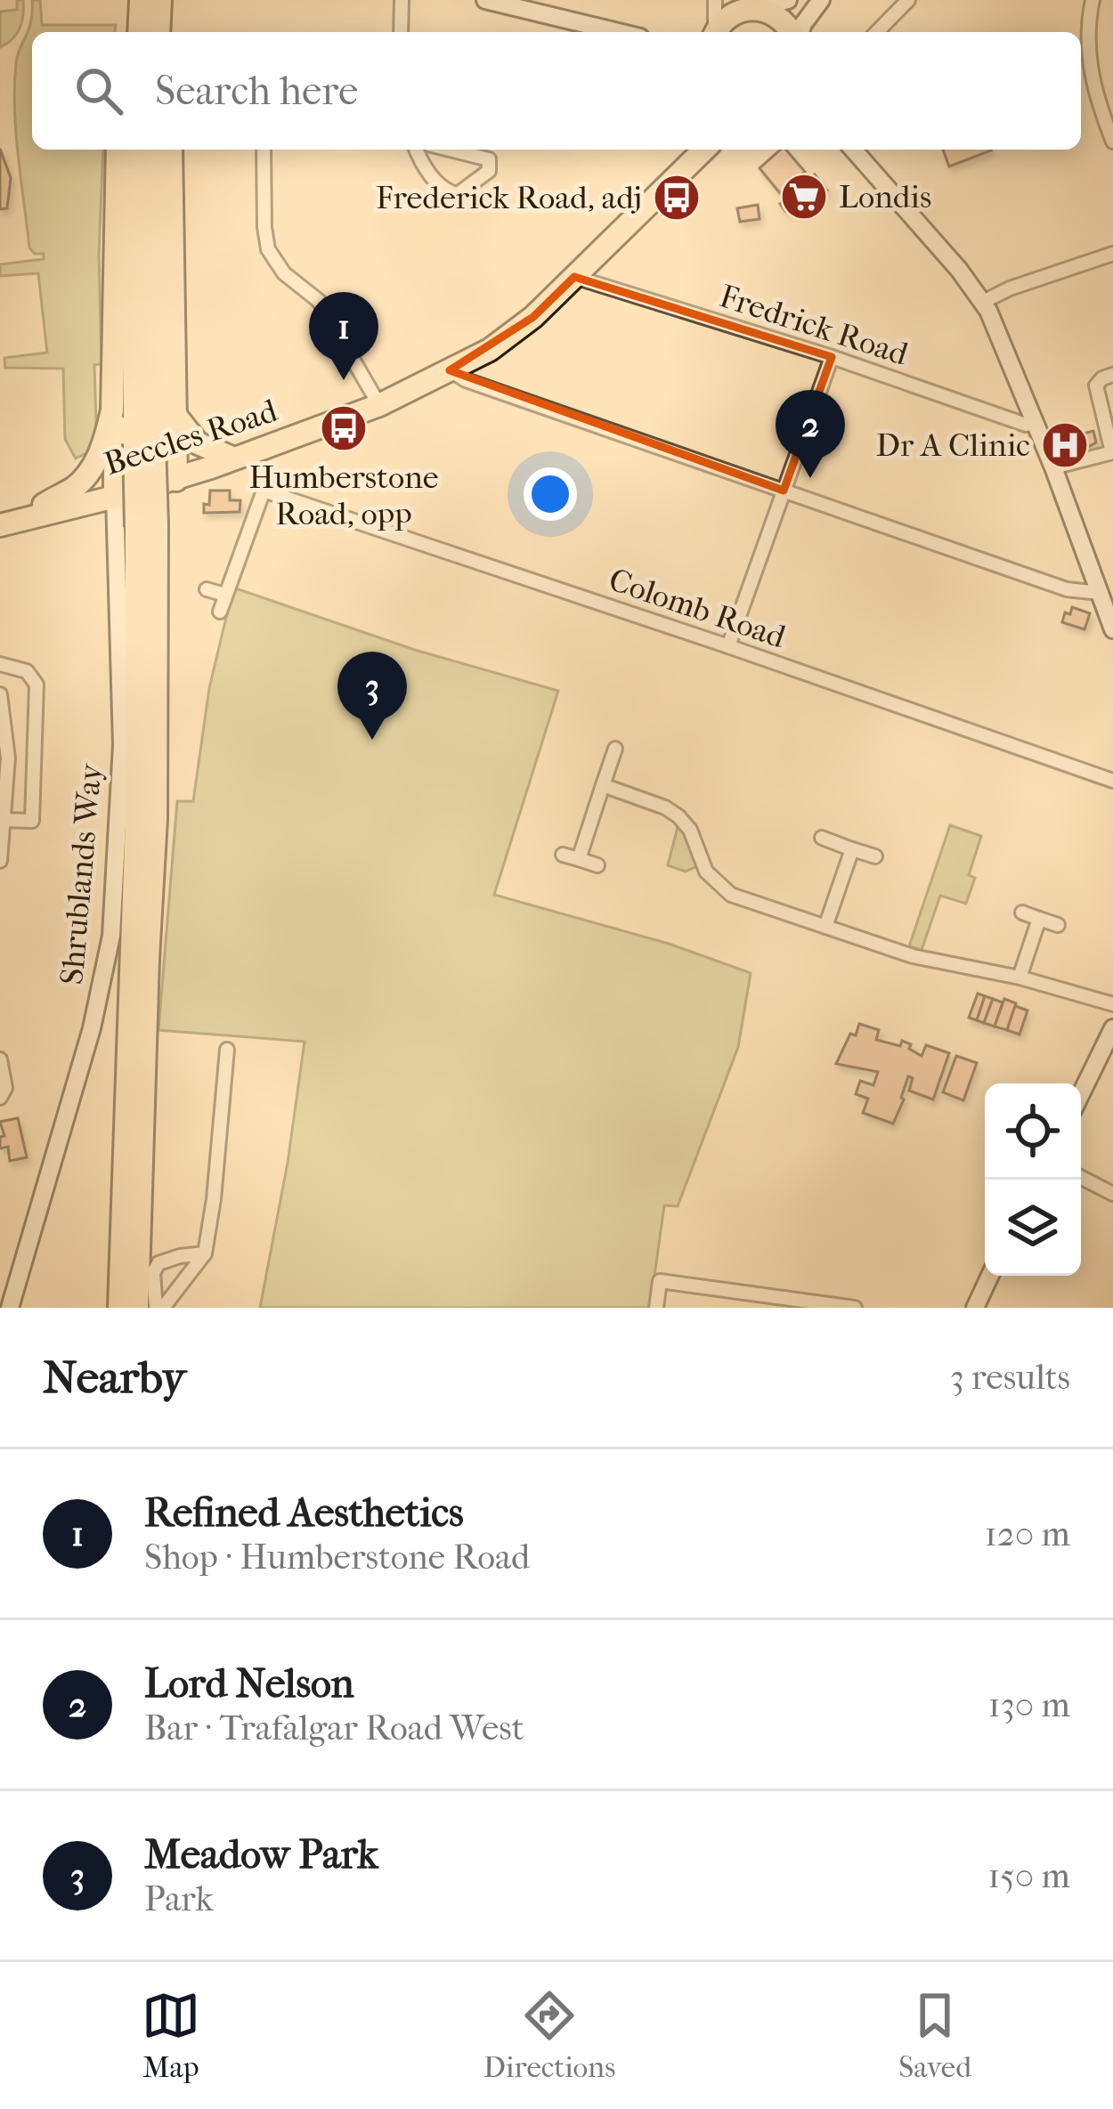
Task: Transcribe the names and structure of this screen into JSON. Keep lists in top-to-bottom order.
{
  "streets": {
    "highway": ["Beccles Road"],
    "street": ["Fredrick Road", "Colomb Road", "Shrublands Way"]
  },
  "crossings": [
    ["Fredrick Road", "Beccles Road"],
    ["Beccles Road", "Shrublands Way"]
  ],
  "places": {
    "supermarket": ["Londis"],
    "bus stop": ["Frederick Road, adj", "Humberstone Road, opp"],
    "hospital": ["Dr A Clinic"]
  },
  "page": {
    "search": "Search here",
    "pins": ["1", "2", "3"],
    "heading": ["Nearby", "3 results"],
    "list": [
      {
        "mark": "1",
        "name": "Refined Aesthetics",
        "note": "Shop · Humberstone Road",
        "value": "120 m"
      },
      {
        "mark": "2",
        "name": "Lord Nelson",
        "note": "Bar · Trafalgar Road West",
        "value": "130 m"
      },
      {
        "mark": "3",
        "name": "Meadow Park",
        "note": "Park",
        "value": "150 m"
      }
    ],
    "nav": ["Map", "Directions", "Saved"]
  }
}
